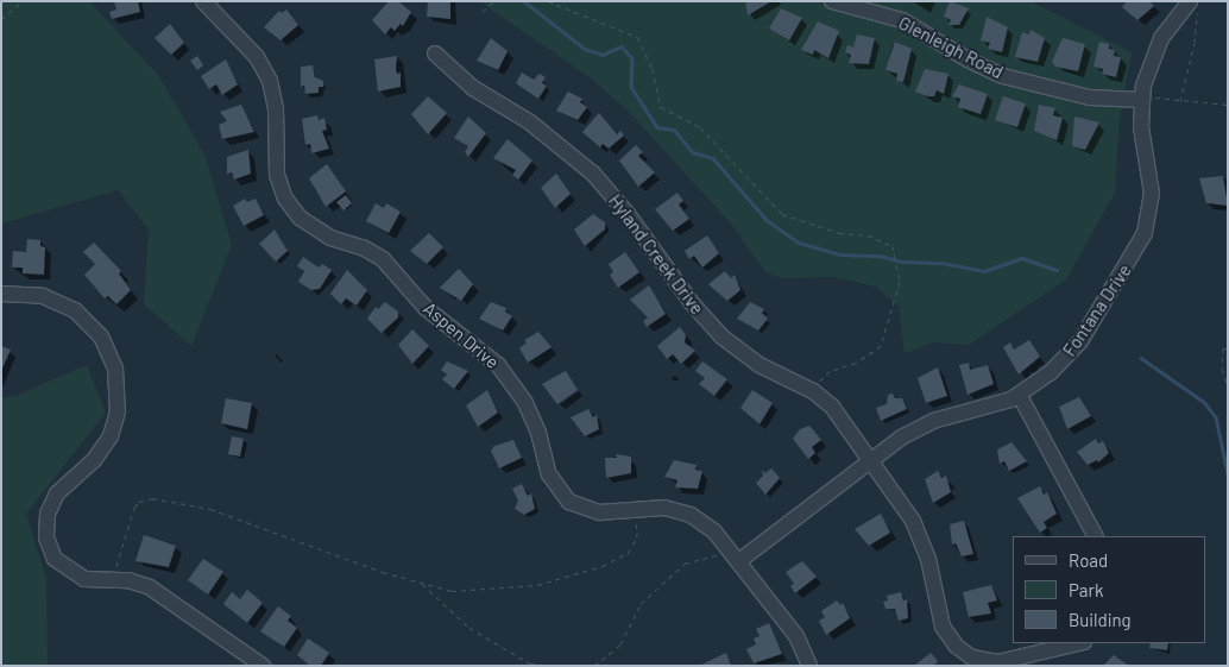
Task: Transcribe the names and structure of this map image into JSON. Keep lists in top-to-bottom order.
{
  "streets": {
    "street": [
      "Glenleigh Road",
      "Hyland Creek Drive",
      "Fontana Drive",
      "Aspen Drive"
    ]
  },
  "crossings": [
    ["Glenleigh Road", "Fontana Drive"],
    ["Hyland Creek Drive", "Fontana Drive"],
    ["Fontana Drive", "Aspen Drive"]
  ],
  "legend": ["Road", "Park", "Building"]
}
